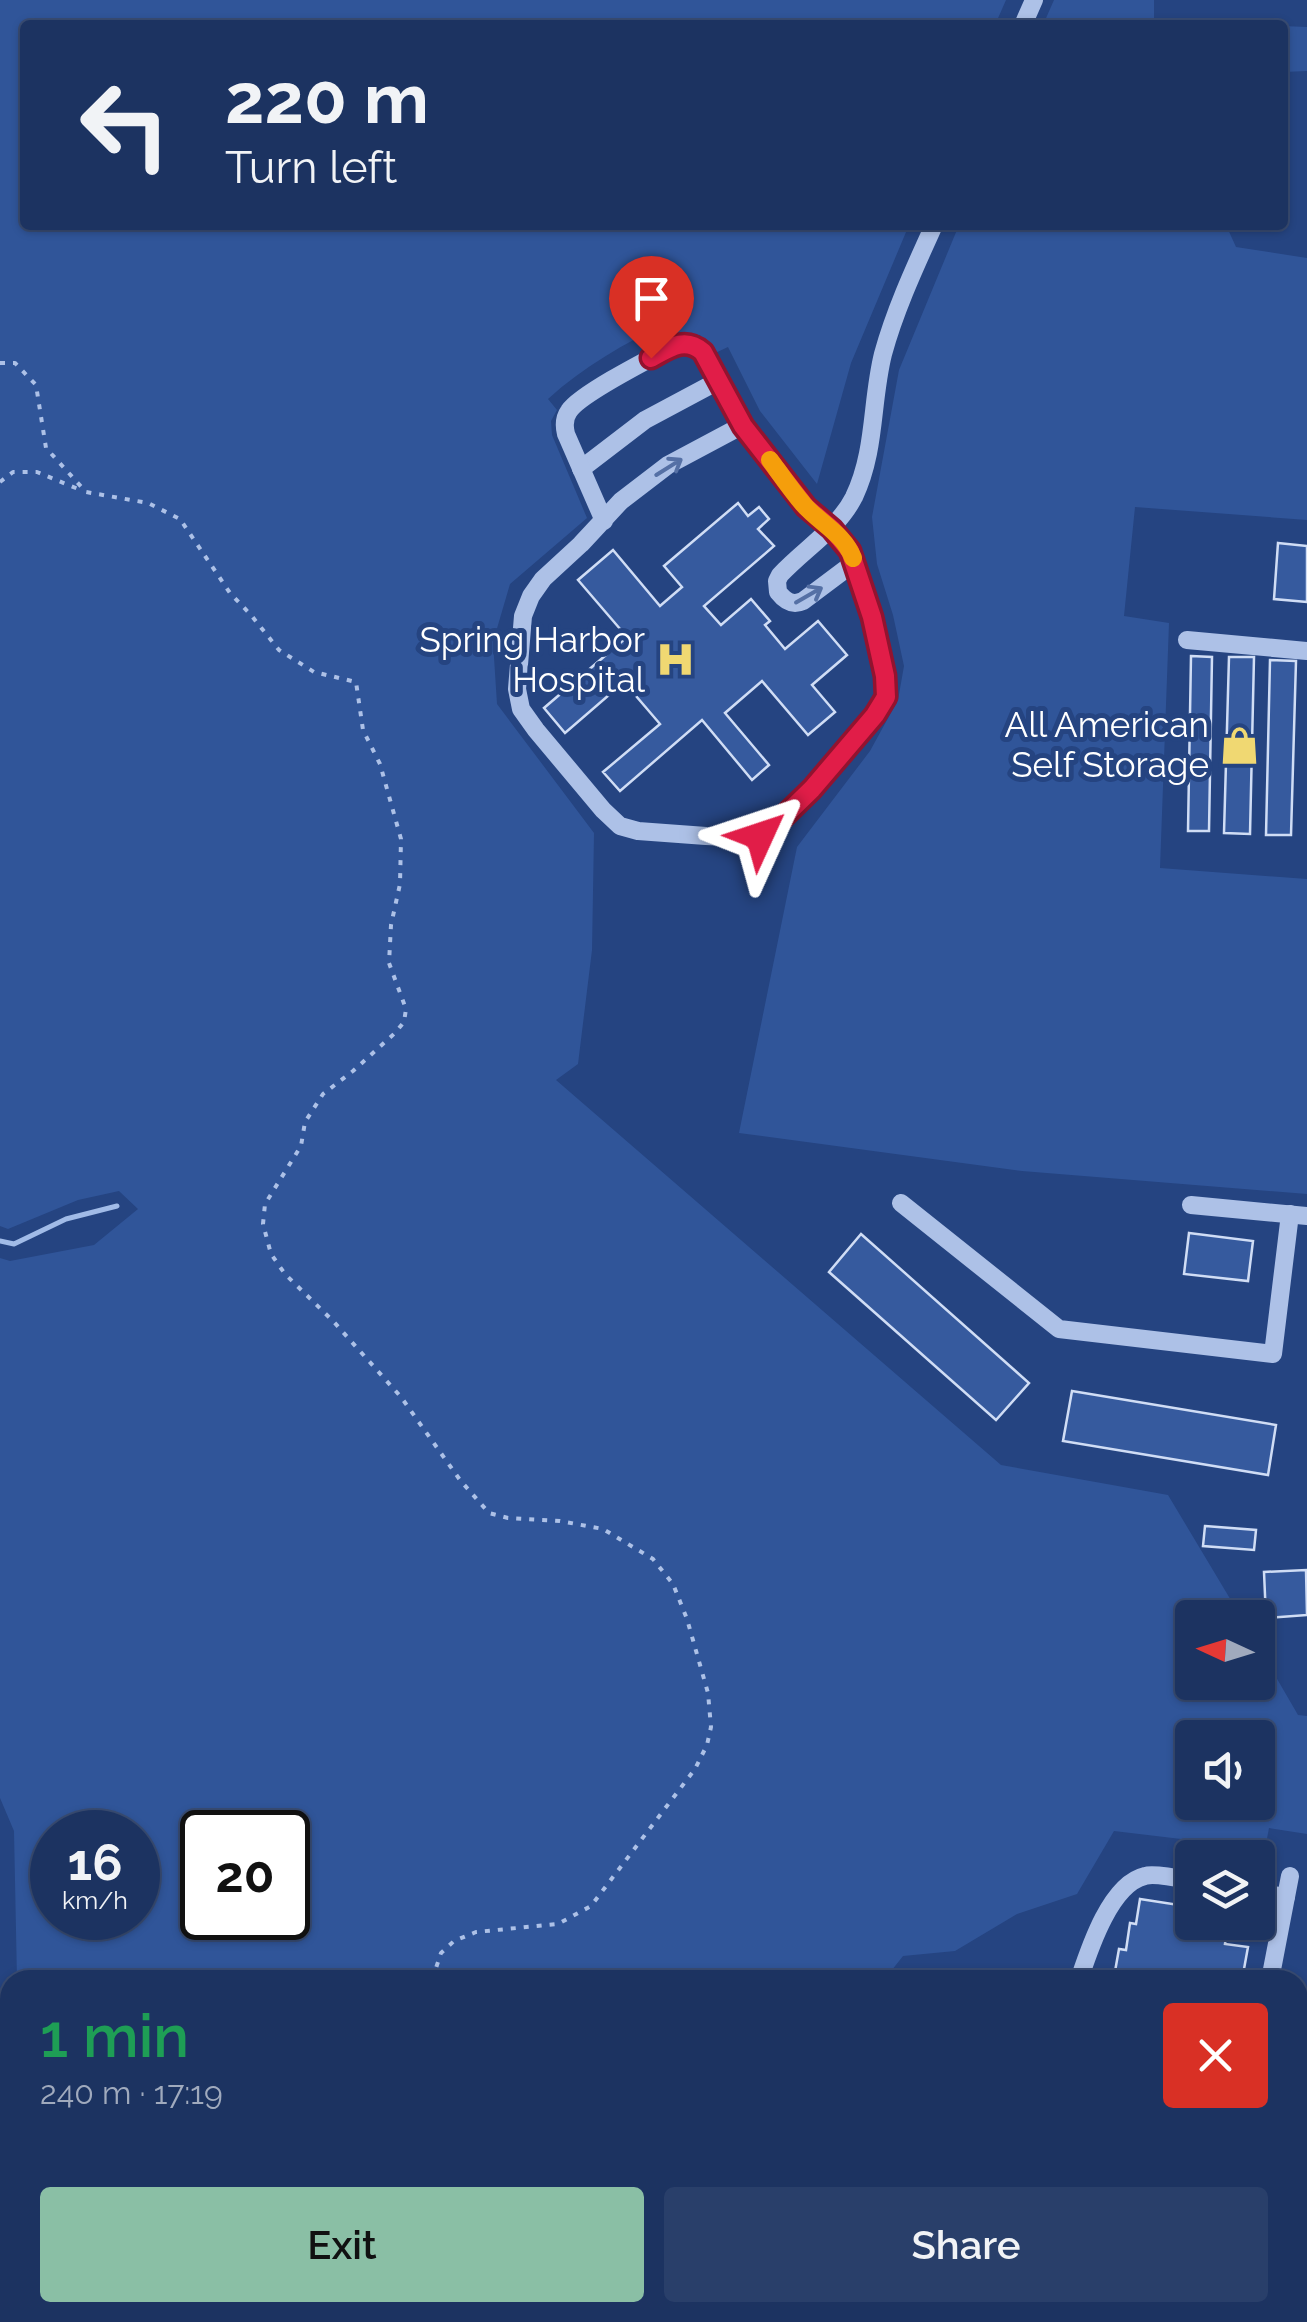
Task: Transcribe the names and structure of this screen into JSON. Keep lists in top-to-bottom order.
{
  "places": {
    "hospital": ["Spring Harbor Hospital"],
    "shop": ["All American Self Storage"]
  },
  "north": "left",
  "page": {
    "turn": ["220 m", "Turn left"],
    "speed": "16 km/h",
    "limit": "20",
    "heading": ["1 min", "240 m · 17:19"],
    "buttons": ["Exit", "Share"]
  }
}
